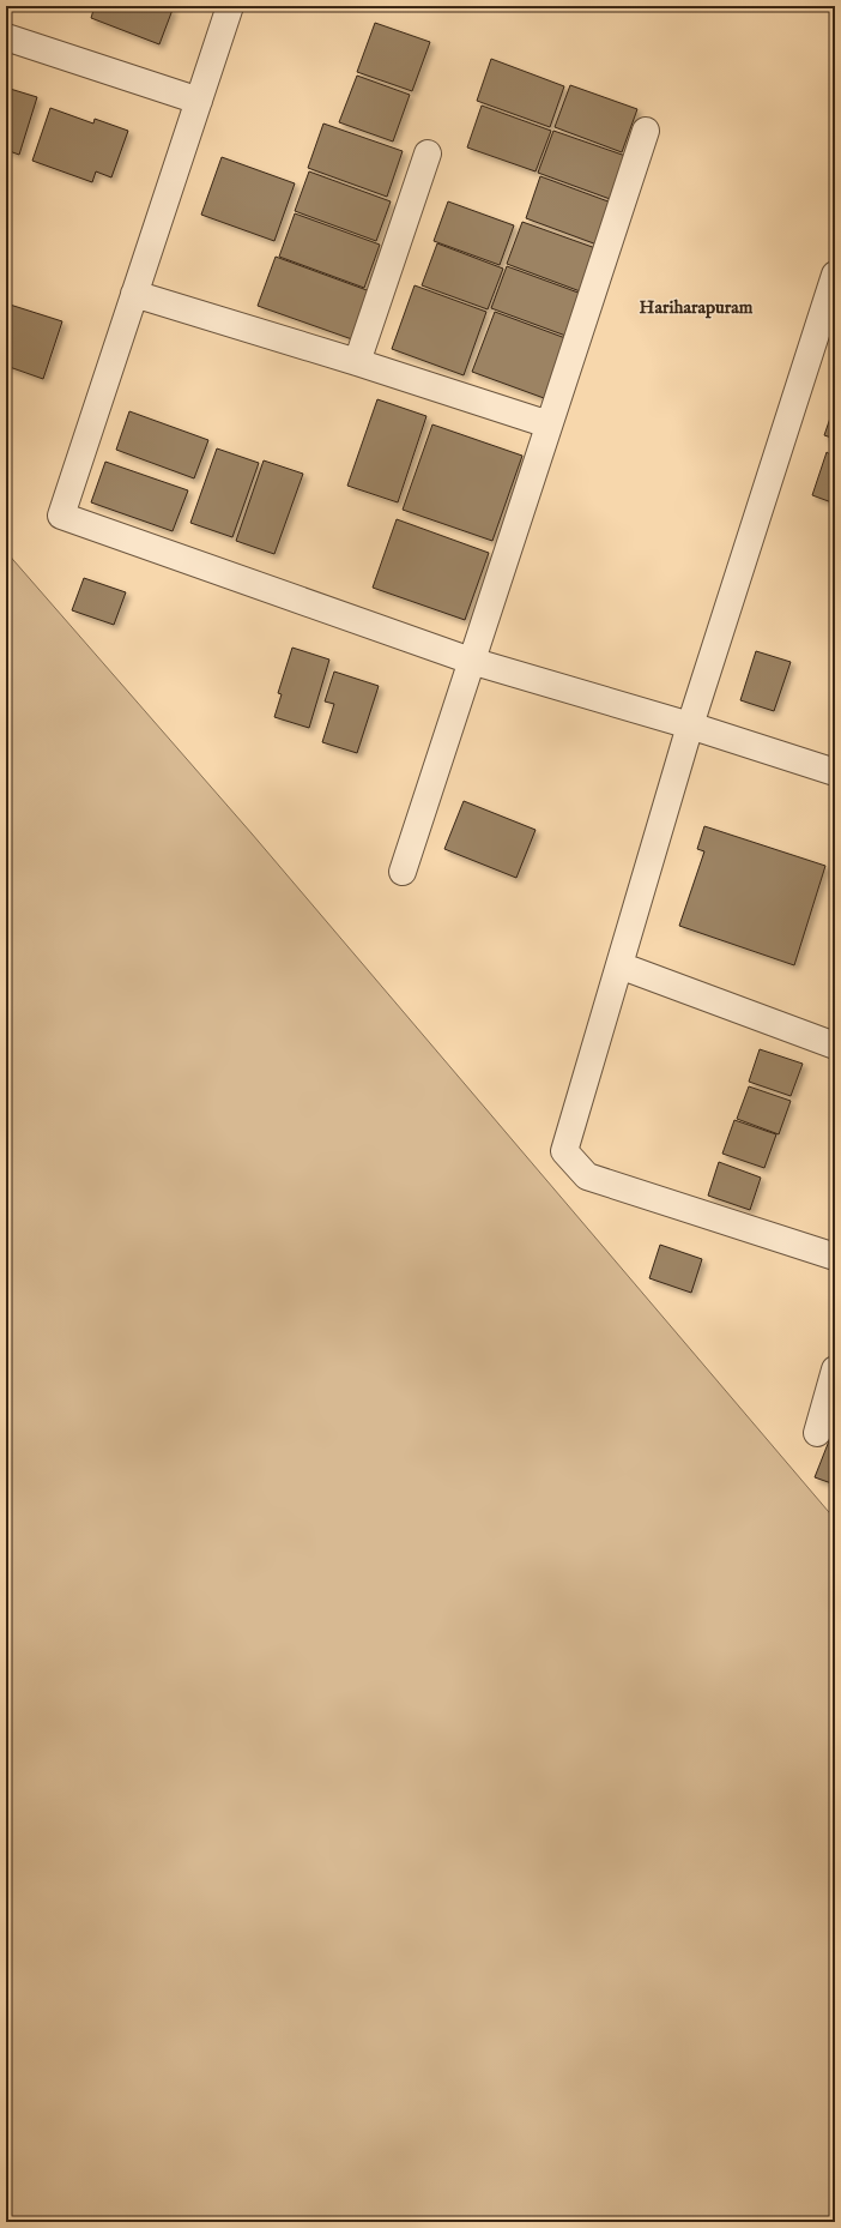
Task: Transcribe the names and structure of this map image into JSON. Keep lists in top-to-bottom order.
{
  "districts": ["Hariharapuram"]
}
